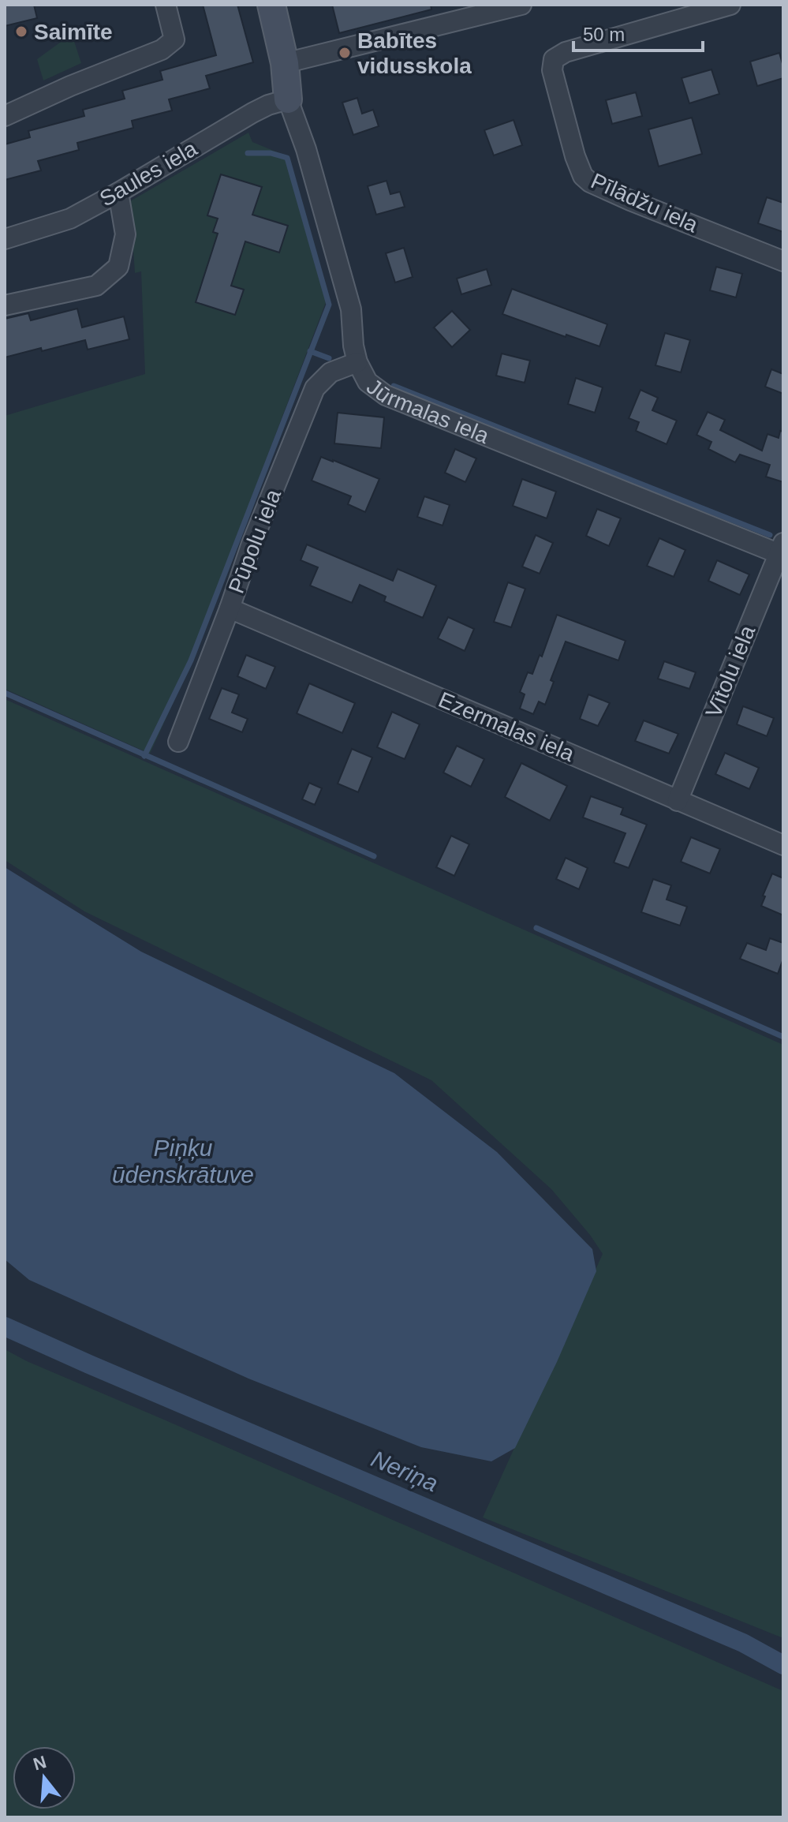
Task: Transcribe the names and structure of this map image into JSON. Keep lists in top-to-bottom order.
{
  "streets": {
    "street": [
      "Saules iela",
      "Pīlādžu iela",
      "Jūrmalas iela",
      "Pūpolu iela",
      "Vītolu iela",
      "Ezermalas iela"
    ]
  },
  "crossings": [
    ["Saules iela", "Jūrmalas iela"],
    ["Jūrmalas iela", "Pūpolu iela"],
    ["Jūrmalas iela", "Vītolu iela"],
    ["Pūpolu iela", "Ezermalas iela"],
    ["Vītolu iela", "Ezermalas iela"]
  ],
  "water": ["Piņķu ūdenskrātuve", "Neriņa"],
  "places": ["Saimīte", "Babītes vidusskola"],
  "scale_bar": "50 m",
  "north": "top"
}
